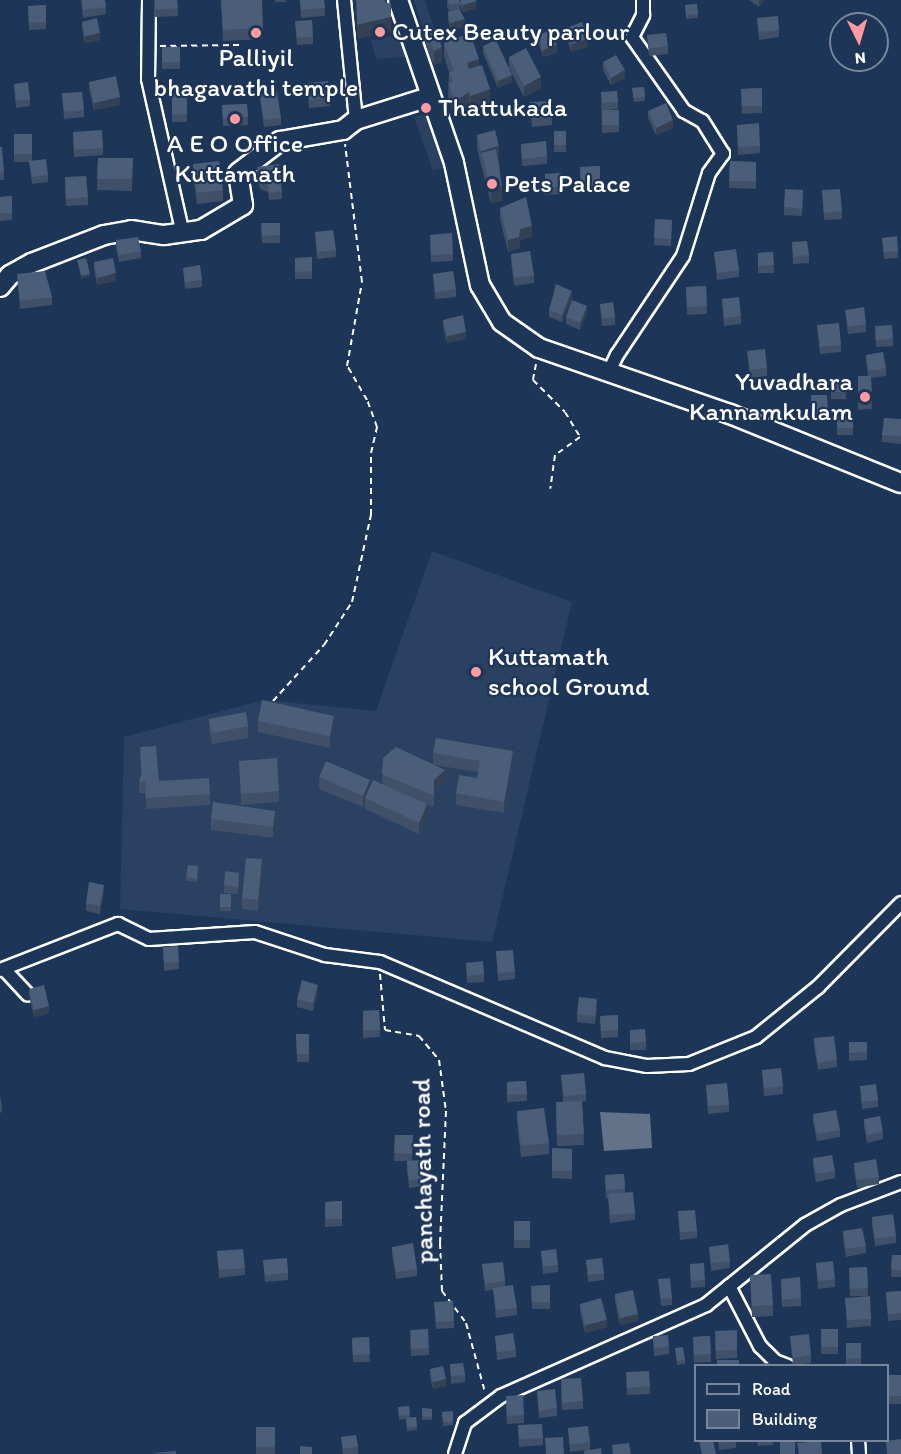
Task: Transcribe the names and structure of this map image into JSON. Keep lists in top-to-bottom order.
{
  "streets": {
    "path": ["panchayath road"]
  },
  "places": [
    "Cutex Beauty parlour",
    "Palliyil bhagavathi temple",
    "Thattukada",
    "A E O Office Kuttamath",
    "Pets Palace",
    "Yuvadhara Kannamkulam",
    "Kuttamath school Ground"
  ],
  "legend": ["Road", "Building"],
  "north": "bottom"
}
